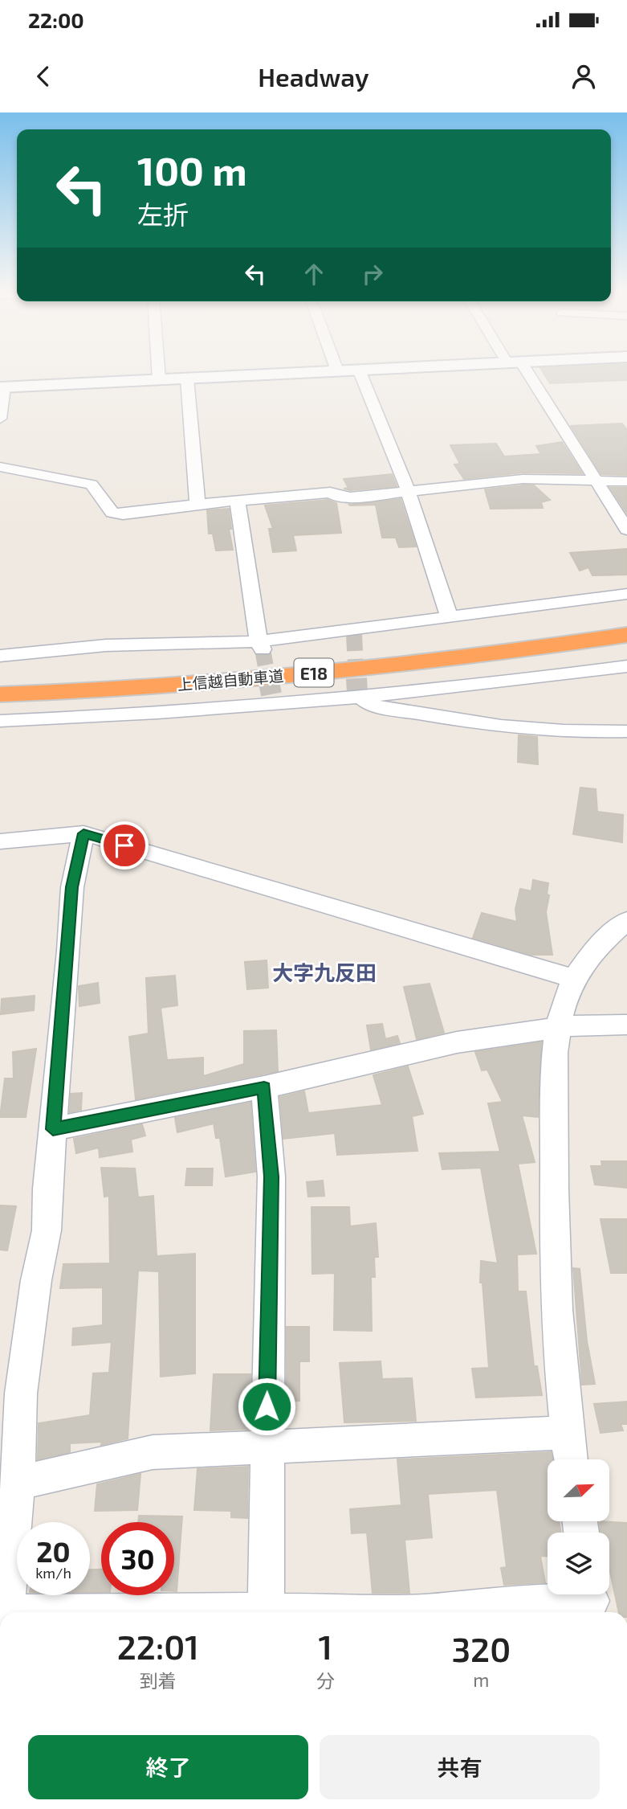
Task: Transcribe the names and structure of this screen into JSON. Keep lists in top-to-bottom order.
{
  "streets": {
    "highway": ["E18", "上信越自動車道"]
  },
  "districts": ["大字九反田"],
  "north": "top right",
  "page": {
    "status": "22:00",
    "header": "Headway",
    "turn": ["100 m", "左折"],
    "speed": "20 km/h",
    "limit": "30",
    "eta": [
      "22:01",
      "到着",
      "1",
      "分",
      "320",
      "m"
    ],
    "buttons": ["終了", "共有"]
  }
}
